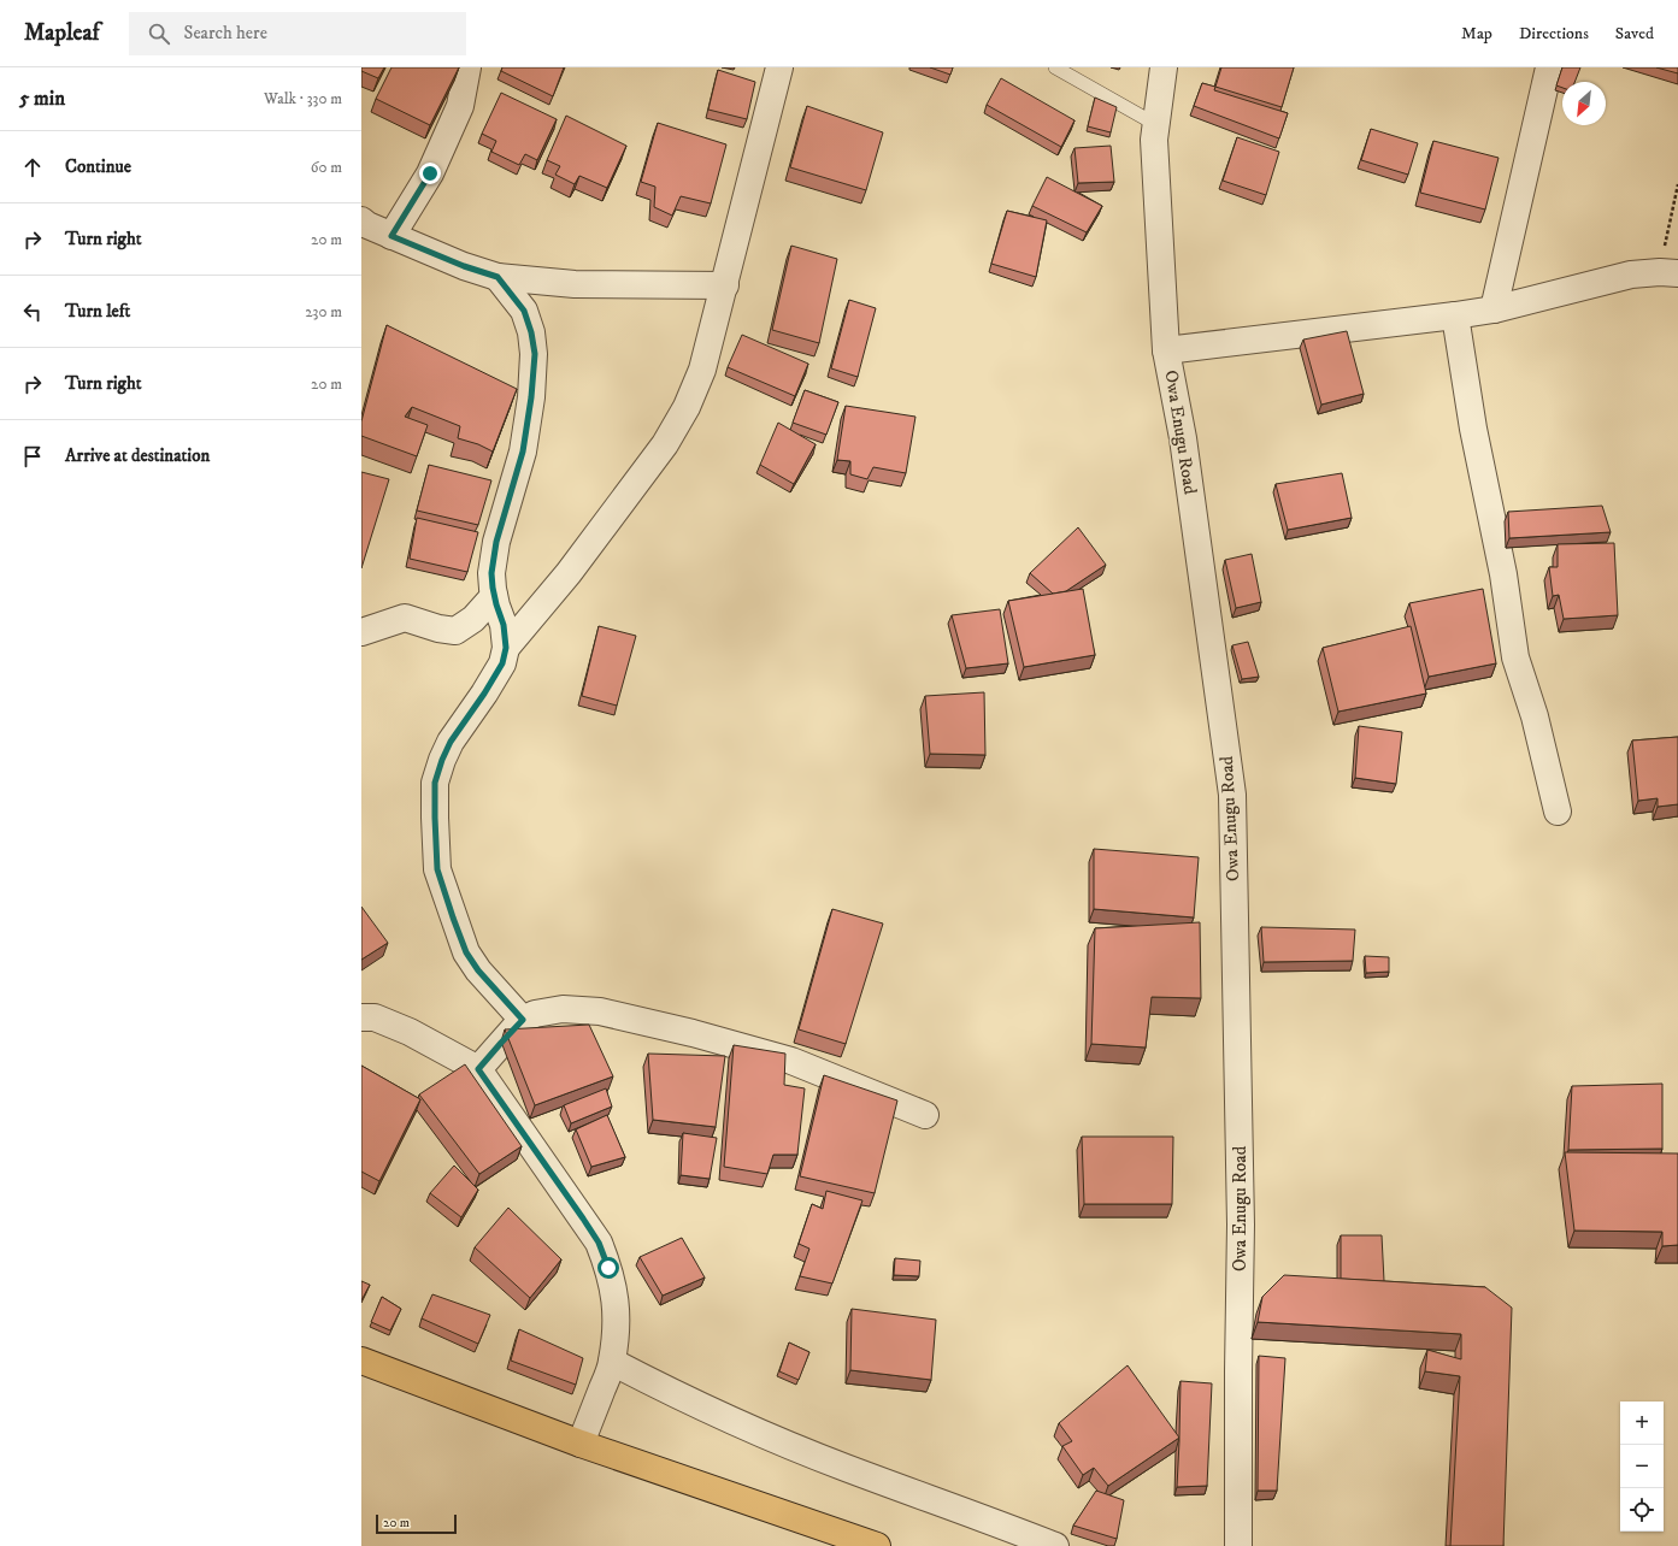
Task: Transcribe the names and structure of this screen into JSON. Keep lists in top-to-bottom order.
{
  "streets": {
    "street": ["Owa Enugu Road"]
  },
  "scale_bar": "20 m",
  "north": "bottom left",
  "page": {
    "header": "Mapleaf",
    "search": "Search here",
    "nav": ["Map", "Directions", "Saved"],
    "heading": ["5 min", "Walk · 330 m"],
    "list": [
      ["Continue", "60 m"],
      ["Turn right", "20 m"],
      ["Turn left", "230 m"],
      ["Turn right", "20 m"],
      "Arrive at destination"
    ],
    "map_buttons": ["+", "−"],
    "scale": "20 m"
  }
}
